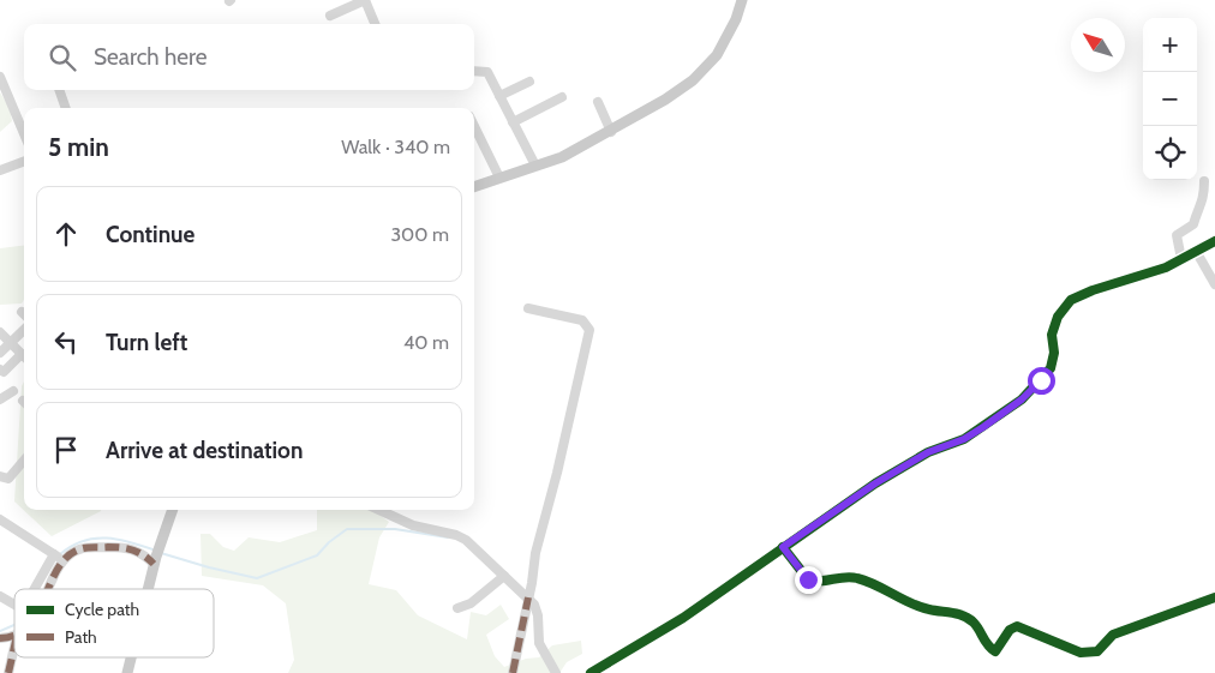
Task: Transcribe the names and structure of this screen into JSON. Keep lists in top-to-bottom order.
{
  "legend": ["Cycle path", "Path"],
  "north": "top left",
  "page": {
    "map_buttons": ["+", "−"],
    "search": "Search here",
    "heading": ["5 min", "Walk · 340 m"],
    "list": [
      ["Continue", "300 m"],
      ["Turn left", "40 m"],
      "Arrive at destination"
    ]
  }
}
